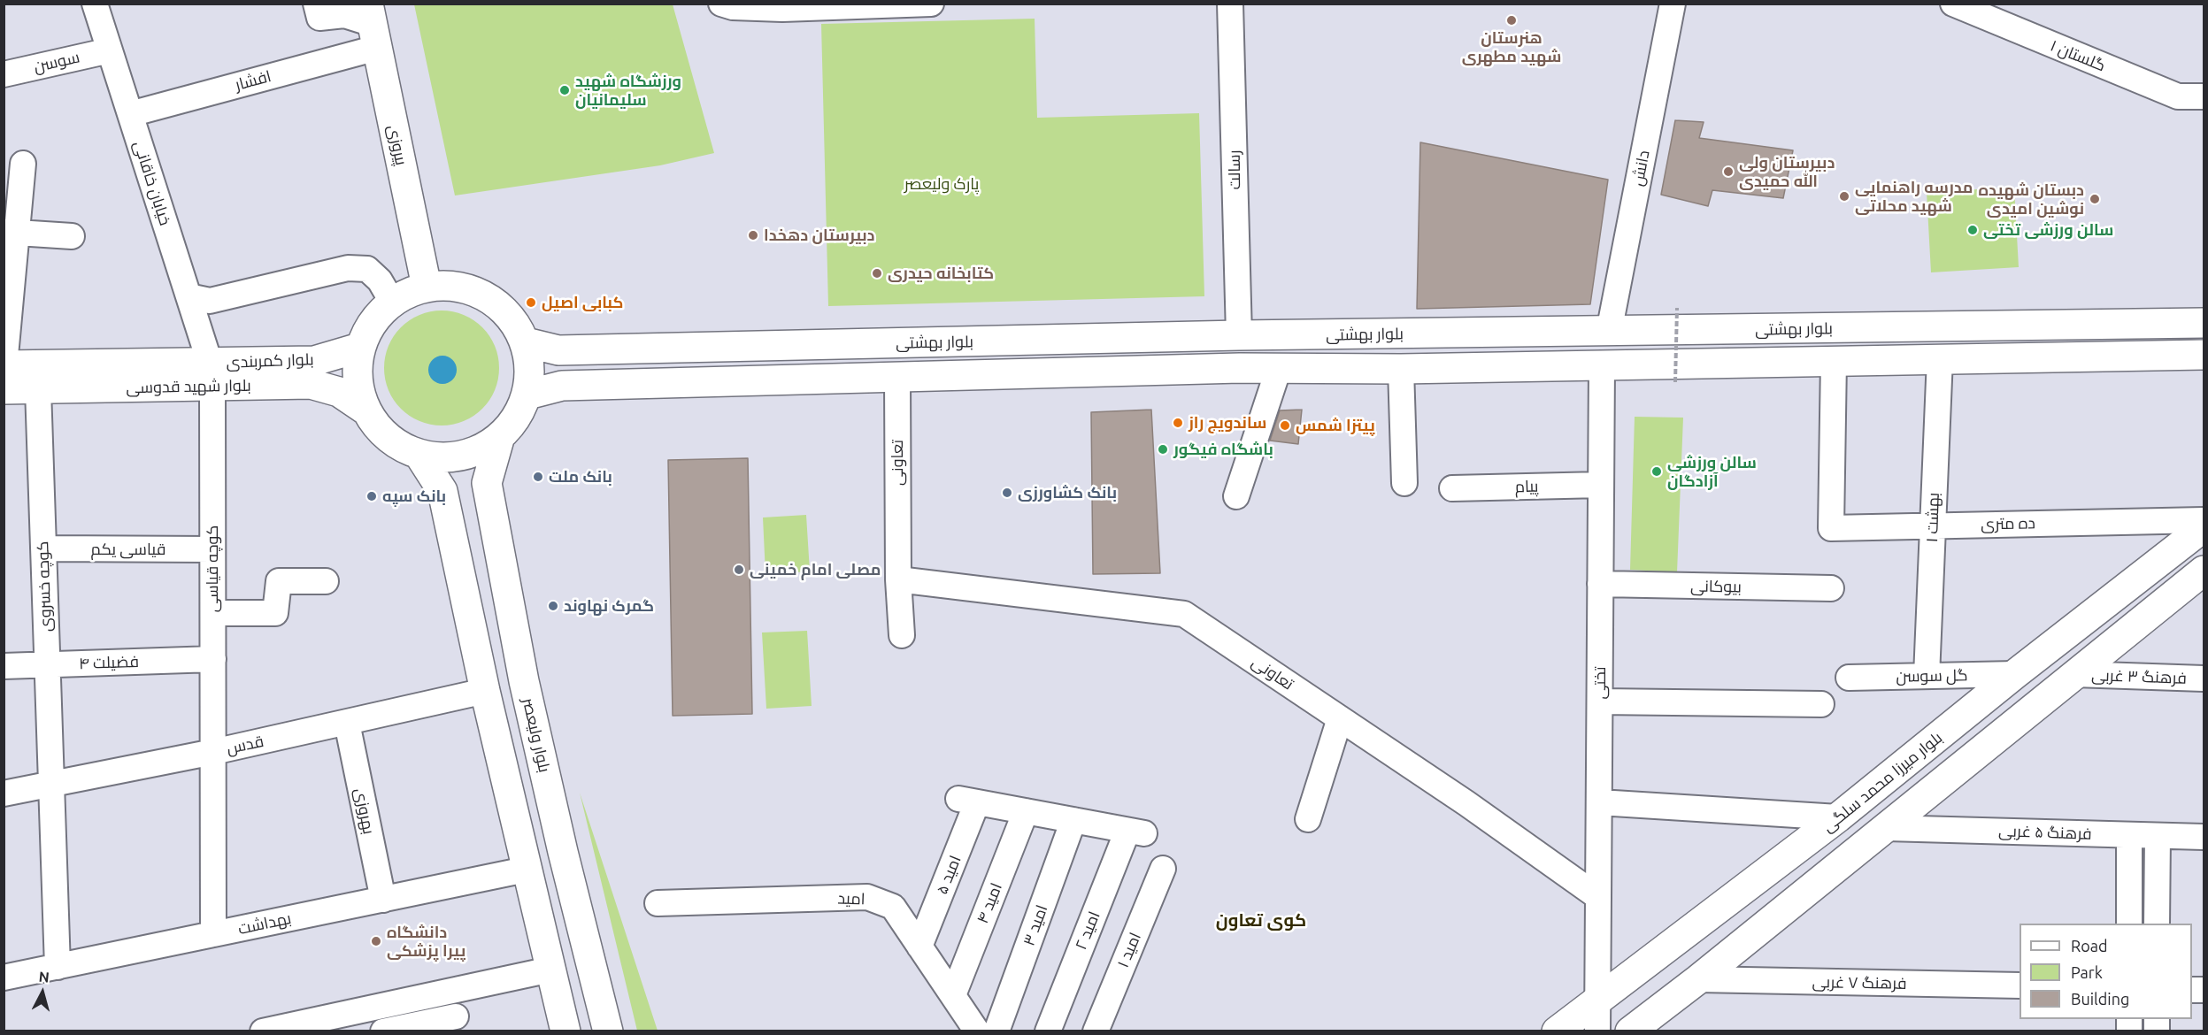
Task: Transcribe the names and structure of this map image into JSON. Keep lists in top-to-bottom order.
{
  "streets": {
    "main road": [
      "پیروزی",
      "بلوار بهشتی",
      "بلوار کمربندی",
      "بلوار شهید قدوسی",
      "بلوار ولیعصر",
      "بلوار میرزا محمد سلگی"
    ],
    "street": [
      "گلستان ۱",
      "سوسن",
      "افشار",
      "دانش",
      "رسالت",
      "خیابان خاقانی",
      "تعاونی",
      "پیام",
      "بهشت ۱",
      "ده متری",
      "قیاسی یکم",
      "کوچه قیاسی",
      "کوچه خسروی",
      "بیوکانی",
      "فضیلت ۴",
      "گل سوسن",
      "فرهنگ ۳ غربی",
      "تختی",
      "قدس",
      "بهروزی",
      "فرهنگ ۵ غربی",
      "امید ۵",
      "امید",
      "امید ۴",
      "بهداشت",
      "امید ۳",
      "امید ۲",
      "امید ۱",
      "فرهنگ ۷ غربی"
    ]
  },
  "crossings": [
    ["سوسن", "خیابان خاقانی"],
    ["افشار", "پیروزی"],
    ["افشار", "خیابان خاقانی"],
    ["پیروزی", "بلوار بهشتی"],
    ["پیروزی", "بلوار کمربندی"],
    ["پیروزی", "بلوار شهید قدوسی"],
    ["پیروزی", "بلوار ولیعصر"],
    ["دانش", "بلوار بهشتی"],
    ["رسالت", "بلوار بهشتی"],
    ["خیابان خاقانی", "بلوار کمربندی"],
    ["خیابان خاقانی", "بلوار شهید قدوسی"],
    ["خیابان خاقانی", "کوچه قیاسی"],
    ["بلوار بهشتی", "بلوار کمربندی"],
    ["بلوار بهشتی", "بلوار شهید قدوسی"],
    ["بلوار بهشتی", "تعاونی"],
    ["بلوار بهشتی", "بهشت ۱"],
    ["بلوار بهشتی", "ده متری"],
    ["بلوار بهشتی", "تختی"],
    ["بلوار بهشتی", "بلوار ولیعصر"],
    ["بلوار کمربندی", "بلوار شهید قدوسی"],
    ["بلوار کمربندی", "کوچه قیاسی"],
    ["بلوار کمربندی", "بلوار ولیعصر"],
    ["بلوار شهید قدوسی", "کوچه قیاسی"],
    ["بلوار شهید قدوسی", "کوچه خسروی"],
    ["بلوار شهید قدوسی", "بلوار ولیعصر"],
    ["تعاونی", "تختی"],
    ["پیام", "تختی"],
    ["بهشت ۱", "ده متری"],
    ["بهشت ۱", "گل سوسن"],
    ["قیاسی یکم", "کوچه قیاسی"],
    ["قیاسی یکم", "کوچه خسروی"],
    ["کوچه قیاسی", "فضیلت ۴"],
    ["کوچه قیاسی", "قدس"],
    ["کوچه قیاسی", "بهداشت"],
    ["کوچه خسروی", "فضیلت ۴"],
    ["کوچه خسروی", "قدس"],
    ["کوچه خسروی", "بهداشت"],
    ["بیوکانی", "تختی"],
    ["گل سوسن", "بلوار میرزا محمد سلگی"],
    ["تختی", "بلوار میرزا محمد سلگی"],
    ["قدس", "بهروزی"],
    ["بهروزی", "بهداشت"],
    ["امید ۵", "امید"],
    ["امید ۵", "امید ۴"],
    ["امید", "امید ۴"],
    ["امید ۳", "امید ۲"]
  ],
  "districts": ["کوی تعاون"],
  "parks": ["پارک ولیعصر"],
  "places": [
    "هنرستان شهید مطهری",
    "ورزشگاه شهید سلیمانیان",
    "دبیرستان ولی الله حمیدی",
    "مدرسه راهنمایی شهید محلاتی",
    "دبستان شهیده نوشین امیدی",
    "سالن ورزشی تختی",
    "دبیرستان دهخدا",
    "کتابخانه حیدری",
    "کبابی اصیل",
    "ساندویج راز",
    "پیتزا شمس",
    "باشگاه فیگور",
    "سالن ورزشی آزادگان",
    "بانک ملت",
    "بانک کشاورزی",
    "بانک سپه",
    "مصلی امام خمینی",
    "گمرک نهاوند",
    "دانشگاه پیرا پزشکی"
  ],
  "legend": ["Road", "Park", "Building"],
  "north": "top"
}
